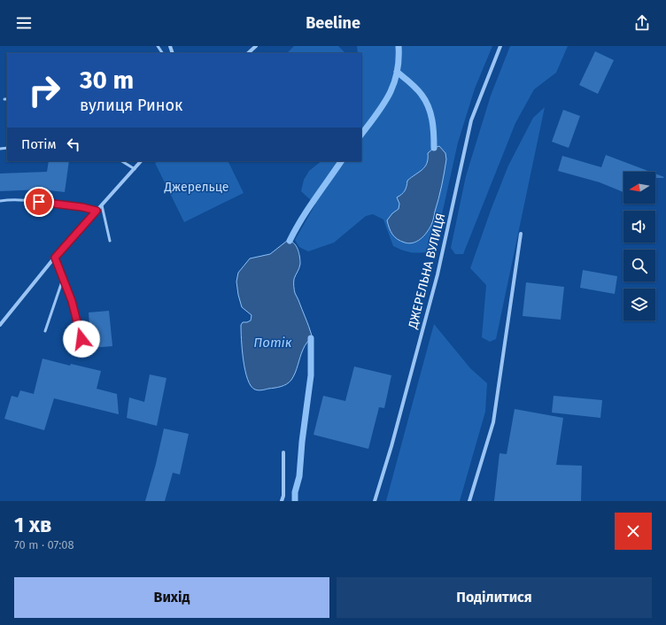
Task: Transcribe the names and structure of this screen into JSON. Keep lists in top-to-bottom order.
{
  "streets": {
    "street": ["ДЖЕРЕЛЬНА ВУЛИЦЯ"]
  },
  "water": ["Потік"],
  "parks": ["Джерельце"],
  "north": "left",
  "page": {
    "header": "Beeline",
    "turn": ["30 m", "вулиця Ринок"],
    "then": "Потім",
    "heading": ["1 хв", "70 m · 07:08"],
    "buttons": ["Вихід", "Поділитися"]
  }
}
